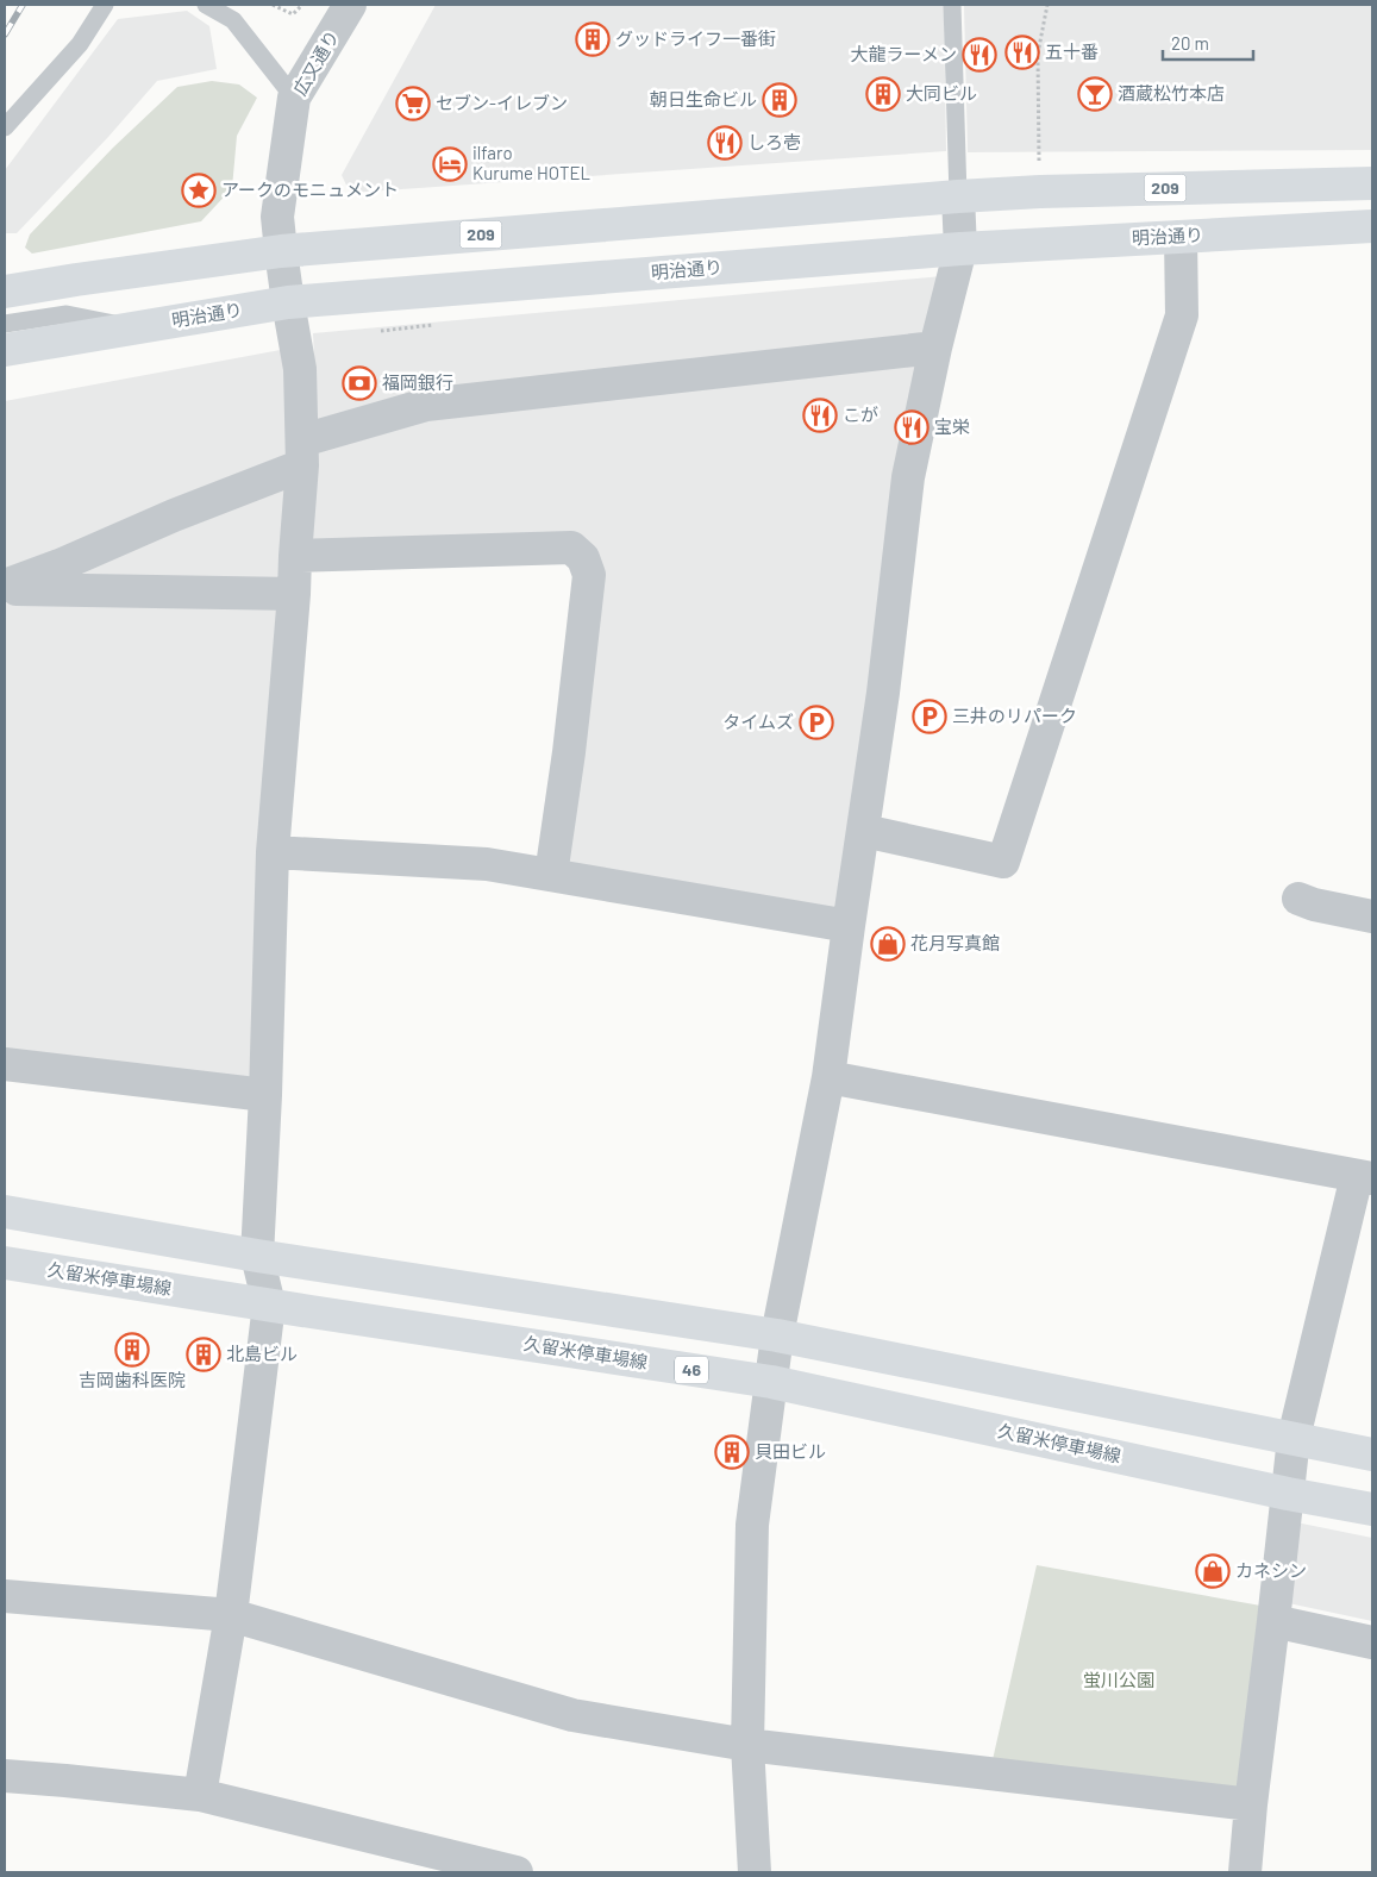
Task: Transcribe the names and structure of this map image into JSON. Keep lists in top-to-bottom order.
{
  "streets": {
    "main road": [
      "209",
      "明治通り",
      "久留米停車場線",
      "46"
    ],
    "street": ["広又通り"]
  },
  "crossings": [
    ["広又通り", "209"],
    ["広又通り", "明治通り"],
    ["広又通り", "久留米停車場線"]
  ],
  "parks": ["蛍川公園"],
  "places": {
    "building": [
      "グッドライフ一番街",
      "大同ビル",
      "朝日生命ビル",
      "吉岡歯科医院",
      "北島ビル",
      "貝田ビル"
    ],
    "restaurant": [
      "五十番",
      "大龍ラーメン",
      "しろ壱",
      "こが",
      "宝栄"
    ],
    "bar": ["酒蔵松竹本店"],
    "supermarket": ["セブン-イレブン"],
    "hotel": ["ilfaro Kurume HOTEL"],
    "place": ["アークのモニュメント"],
    "bank": ["福岡銀行"],
    "parking": ["三井のリパーク", "タイムズ"],
    "shop": ["花月写真館", "カネシン"]
  },
  "scale_bar": "20 m"
}
